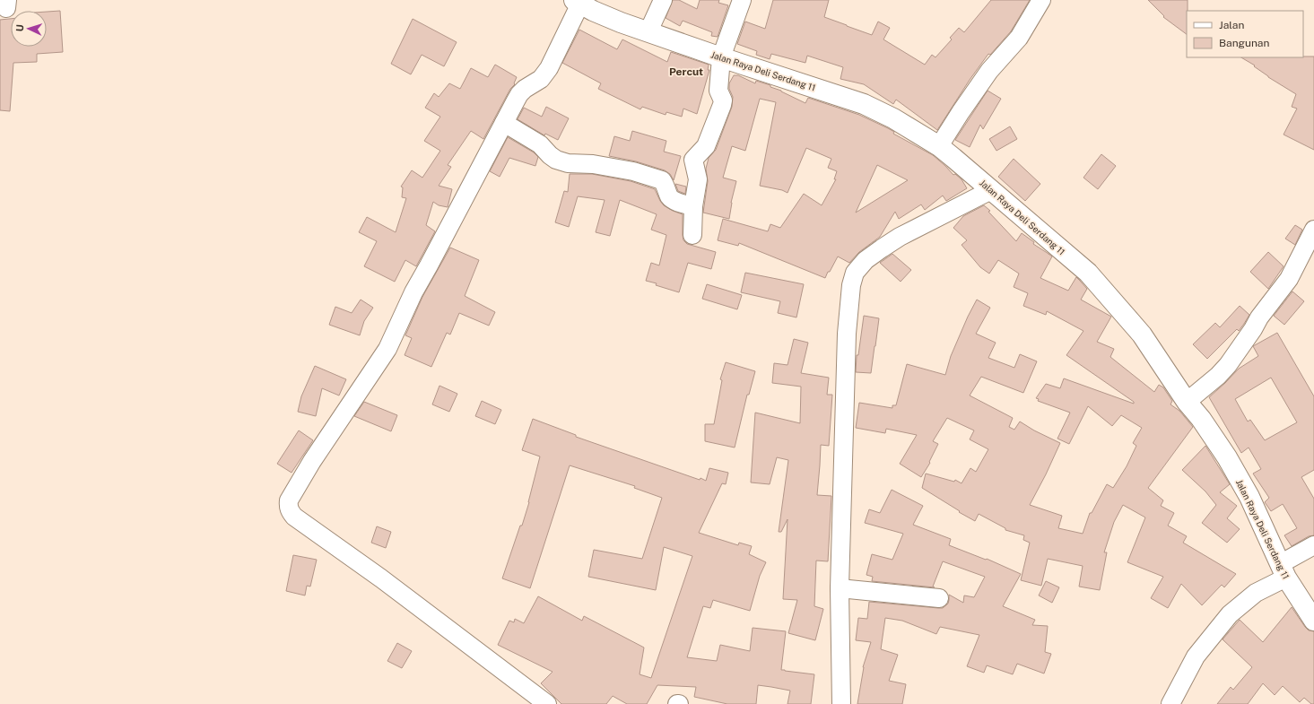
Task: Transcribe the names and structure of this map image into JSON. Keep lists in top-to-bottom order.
{
  "streets": {
    "street": ["Jalan Raya Deli Serdang 11"]
  },
  "districts": ["Percut"],
  "legend": ["Jalan", "Bangunan"],
  "north": "left"
}
